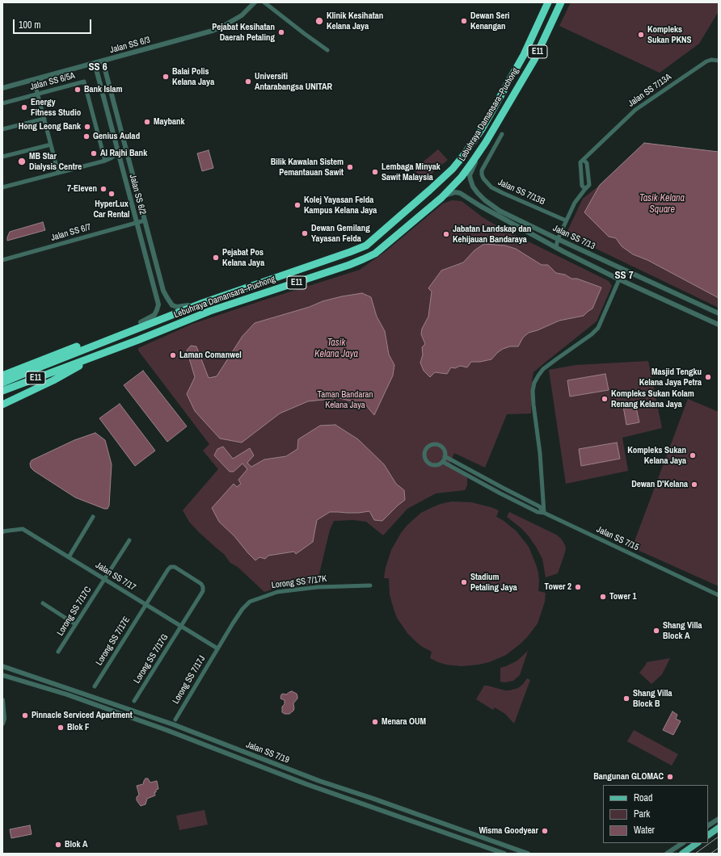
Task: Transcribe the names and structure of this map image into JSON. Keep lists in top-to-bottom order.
{
  "streets": {
    "highway": ["E11", "Lebuhraya Damansara–Puchong"],
    "street": [
      "Jalan SS 6/3",
      "Jalan SS 6/5A",
      "Jalan SS 7/13A",
      "Jalan SS 7/13B",
      "Jalan SS 6/2",
      "Jalan SS 6/7",
      "Jalan SS 7/13",
      "Jalan SS 7/15",
      "Jalan SS 7/17",
      "Lorong SS 7/17K",
      "Lorong SS 7/17C",
      "Lorong SS 7/17E",
      "Lorong SS 7/17G",
      "Lorong SS 7/17J",
      "Jalan SS 7/19"
    ]
  },
  "crossings": [
    ["Jalan SS 6/3", "Jalan SS 6/2"],
    ["Lebuhraya Damansara–Puchong", "Jalan SS 7/13"],
    ["Jalan SS 6/2", "Jalan SS 6/7"],
    ["Jalan SS 7/17", "Lorong SS 7/17K"],
    ["Jalan SS 7/17", "Lorong SS 7/17C"],
    ["Jalan SS 7/17", "Lorong SS 7/17E"],
    ["Jalan SS 7/17", "Lorong SS 7/17G"],
    ["Jalan SS 7/17", "Lorong SS 7/17J"],
    ["Lorong SS 7/17K", "Lorong SS 7/17J"],
    ["Lorong SS 7/17E", "Lorong SS 7/17G"]
  ],
  "districts": ["SS 6", "SS 7"],
  "water": ["Tasik Kelana Square", "Tasik Kelana Jaya"],
  "parks": ["Taman Bandaran Kelana Jaya"],
  "places": [
    "Klinik Kesihatan Kelana Jaya",
    "Dewan Seri Kenangan",
    "Pejabat Kesihatan Daerah Petaling",
    "Kompleks Sukan PKNS",
    "Balai Polis Kelana Jaya",
    "Universiti Antarabangsa UNITAR",
    "Bank Islam",
    "Energy Fitness Studio",
    "Maybank",
    "Hong Leong Bank",
    "Genius Aulad",
    "Al Rajhi Bank",
    "MB Star Dialysis Centre",
    "Bilik Kawalan Sistem Pemantauan Sawit",
    "Lembaga Minyak Sawit Malaysia",
    "7-Eleven",
    "HyperLux Car Rental",
    "Kolej Yayasan Felda Kampus Kelana Jaya",
    "Dewan Gemilang Yayasan Felda",
    "Jabatan Landskap dan Kehijauan Bandaraya",
    "Pejabat Pos Kelana Jaya",
    "Laman Comanwel",
    "Masjid Tengku Kelana Jaya Petra",
    "Kompleks Sukan Kolam Renang Kelana Jaya",
    "Kompleks Sukan Kelana Jaya",
    "Dewan D'Kelana",
    "Stadium Petaling Jaya",
    "Tower 2",
    "Tower 1",
    "Shang Villa Block A",
    "Shang Villa Block B",
    "Pinnacle Serviced Apartment",
    "Menara OUM",
    "Blok F",
    "Bangunan GLOMAC",
    "Wisma Goodyear",
    "Blok A"
  ],
  "legend": ["Road", "Park", "Water"],
  "scale_bar": "100 m"
}
